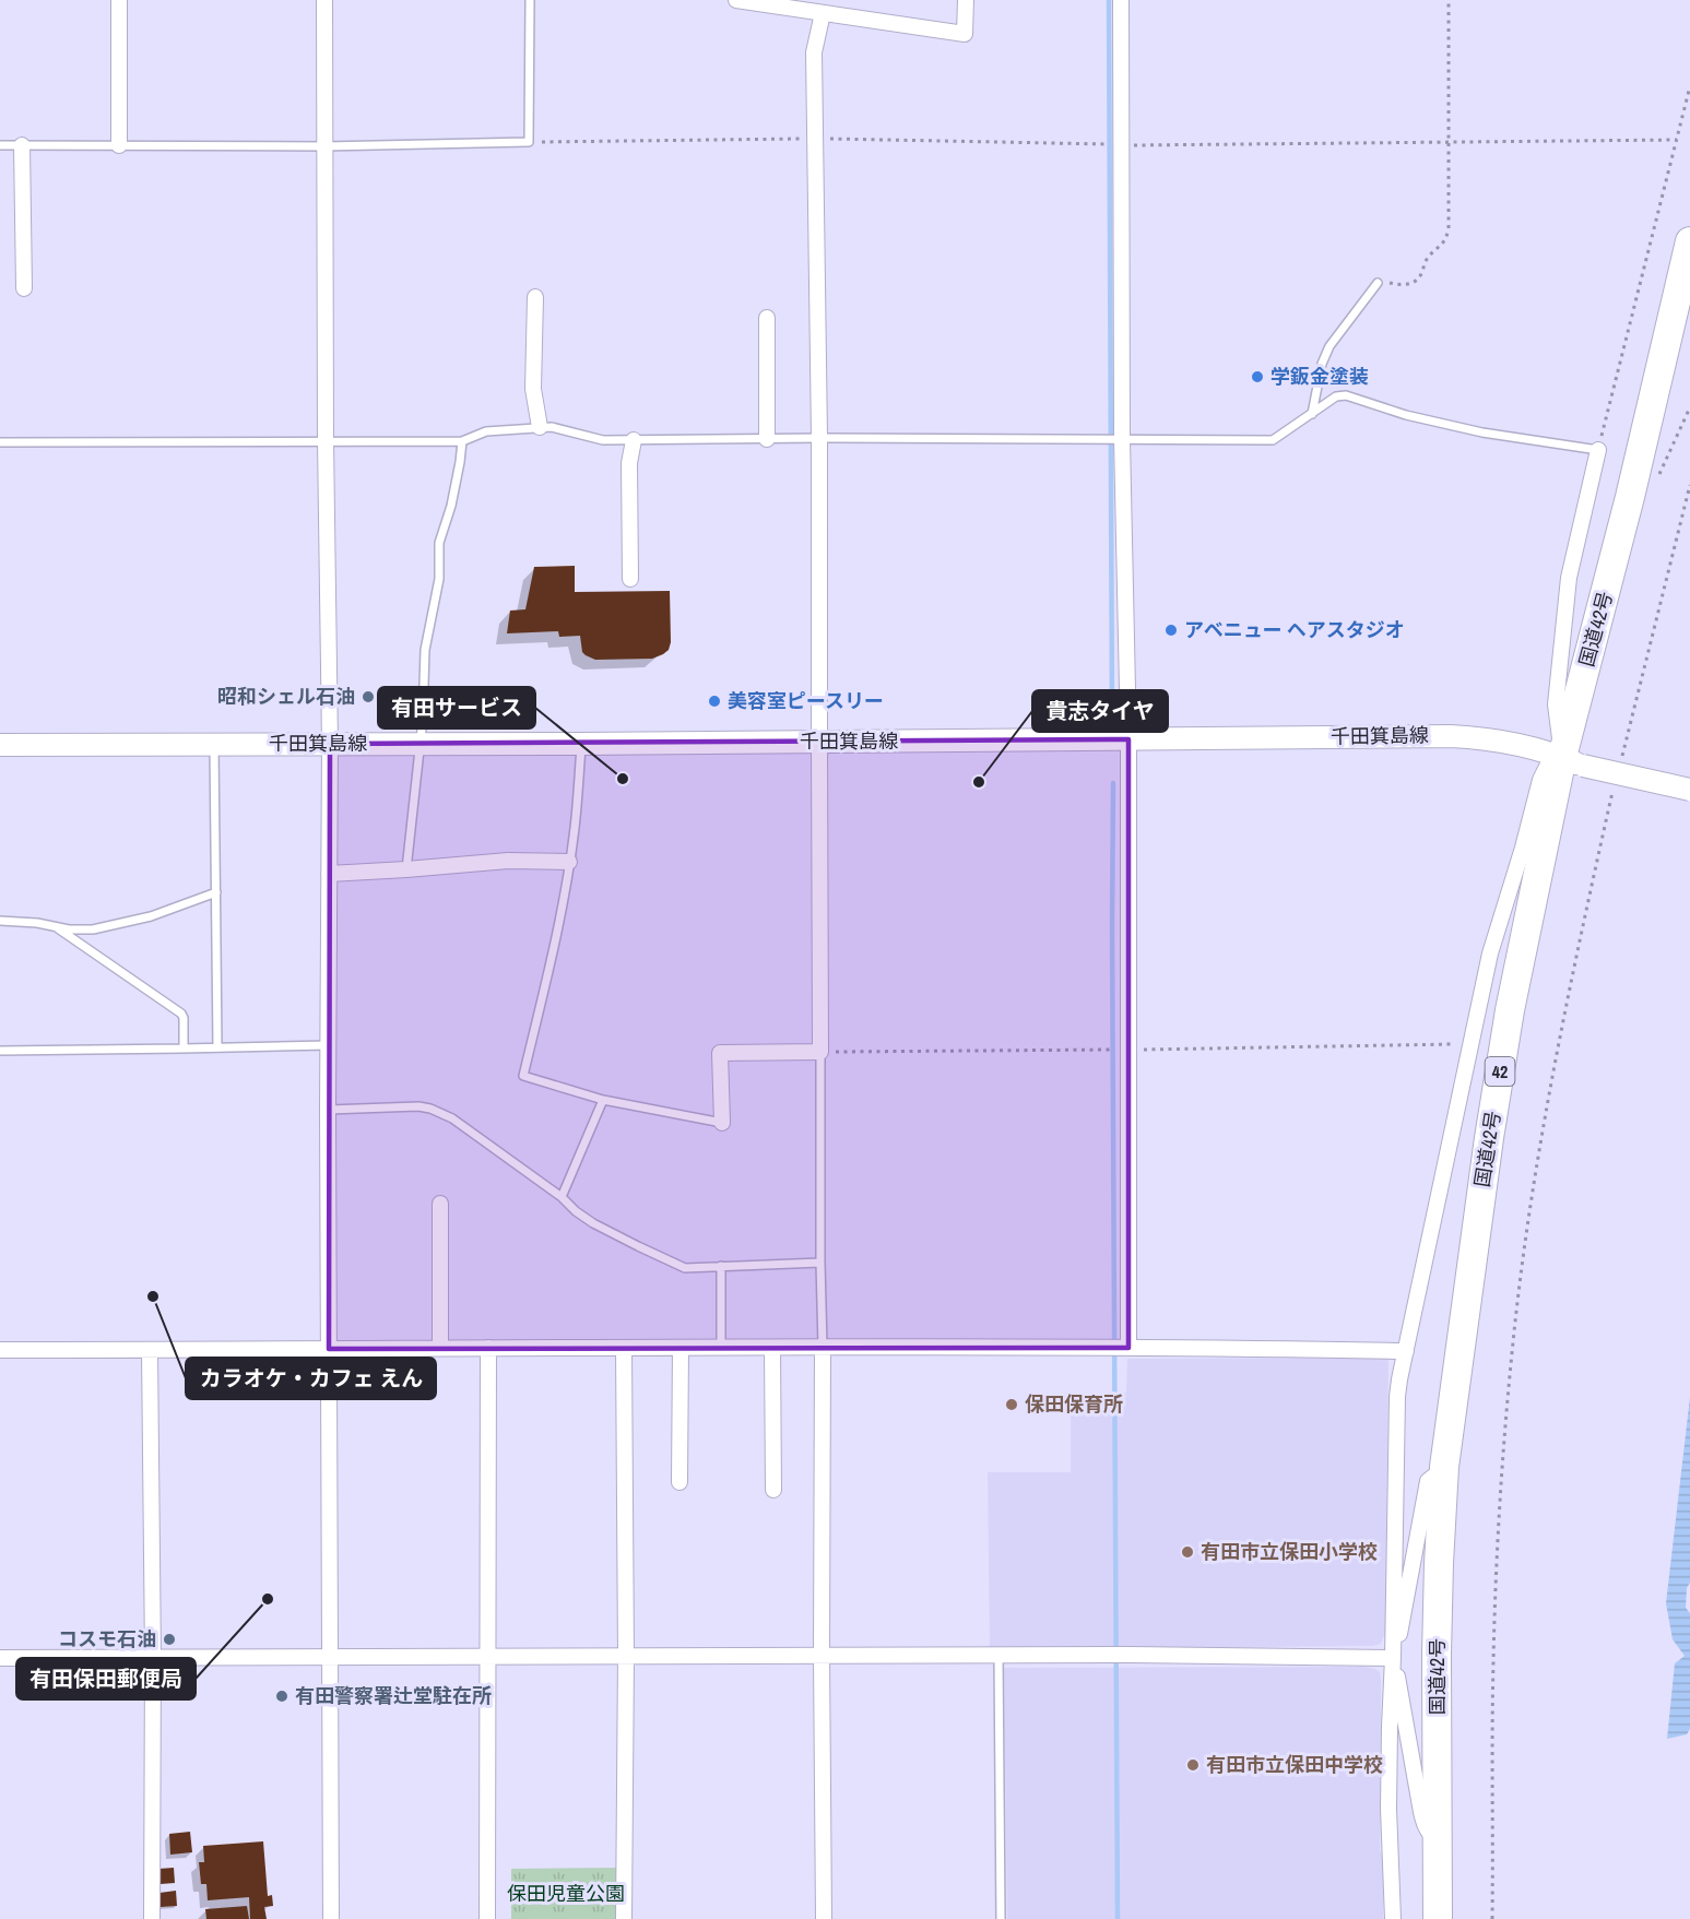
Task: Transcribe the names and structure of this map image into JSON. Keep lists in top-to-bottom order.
{
  "streets": {
    "highway": ["国道42号", "42"],
    "main road": ["千田箕島線"]
  },
  "crossings": [
    ["国道42号", "千田箕島線"]
  ],
  "parks": ["保田児童公園"],
  "places": [
    "学鈑金塗装",
    "アベニュー ヘアスタジオ",
    "昭和シェル石油",
    "美容室ピースリー",
    "有田サービス",
    "貴志タイヤ",
    "カラオケ・カフェ えん",
    "保田保育所",
    "有田市立保田小学校",
    "有田保田郵便局",
    "コスモ石油",
    "有田警察署辻堂駐在所",
    "有田市立保田中学校"
  ]
}
